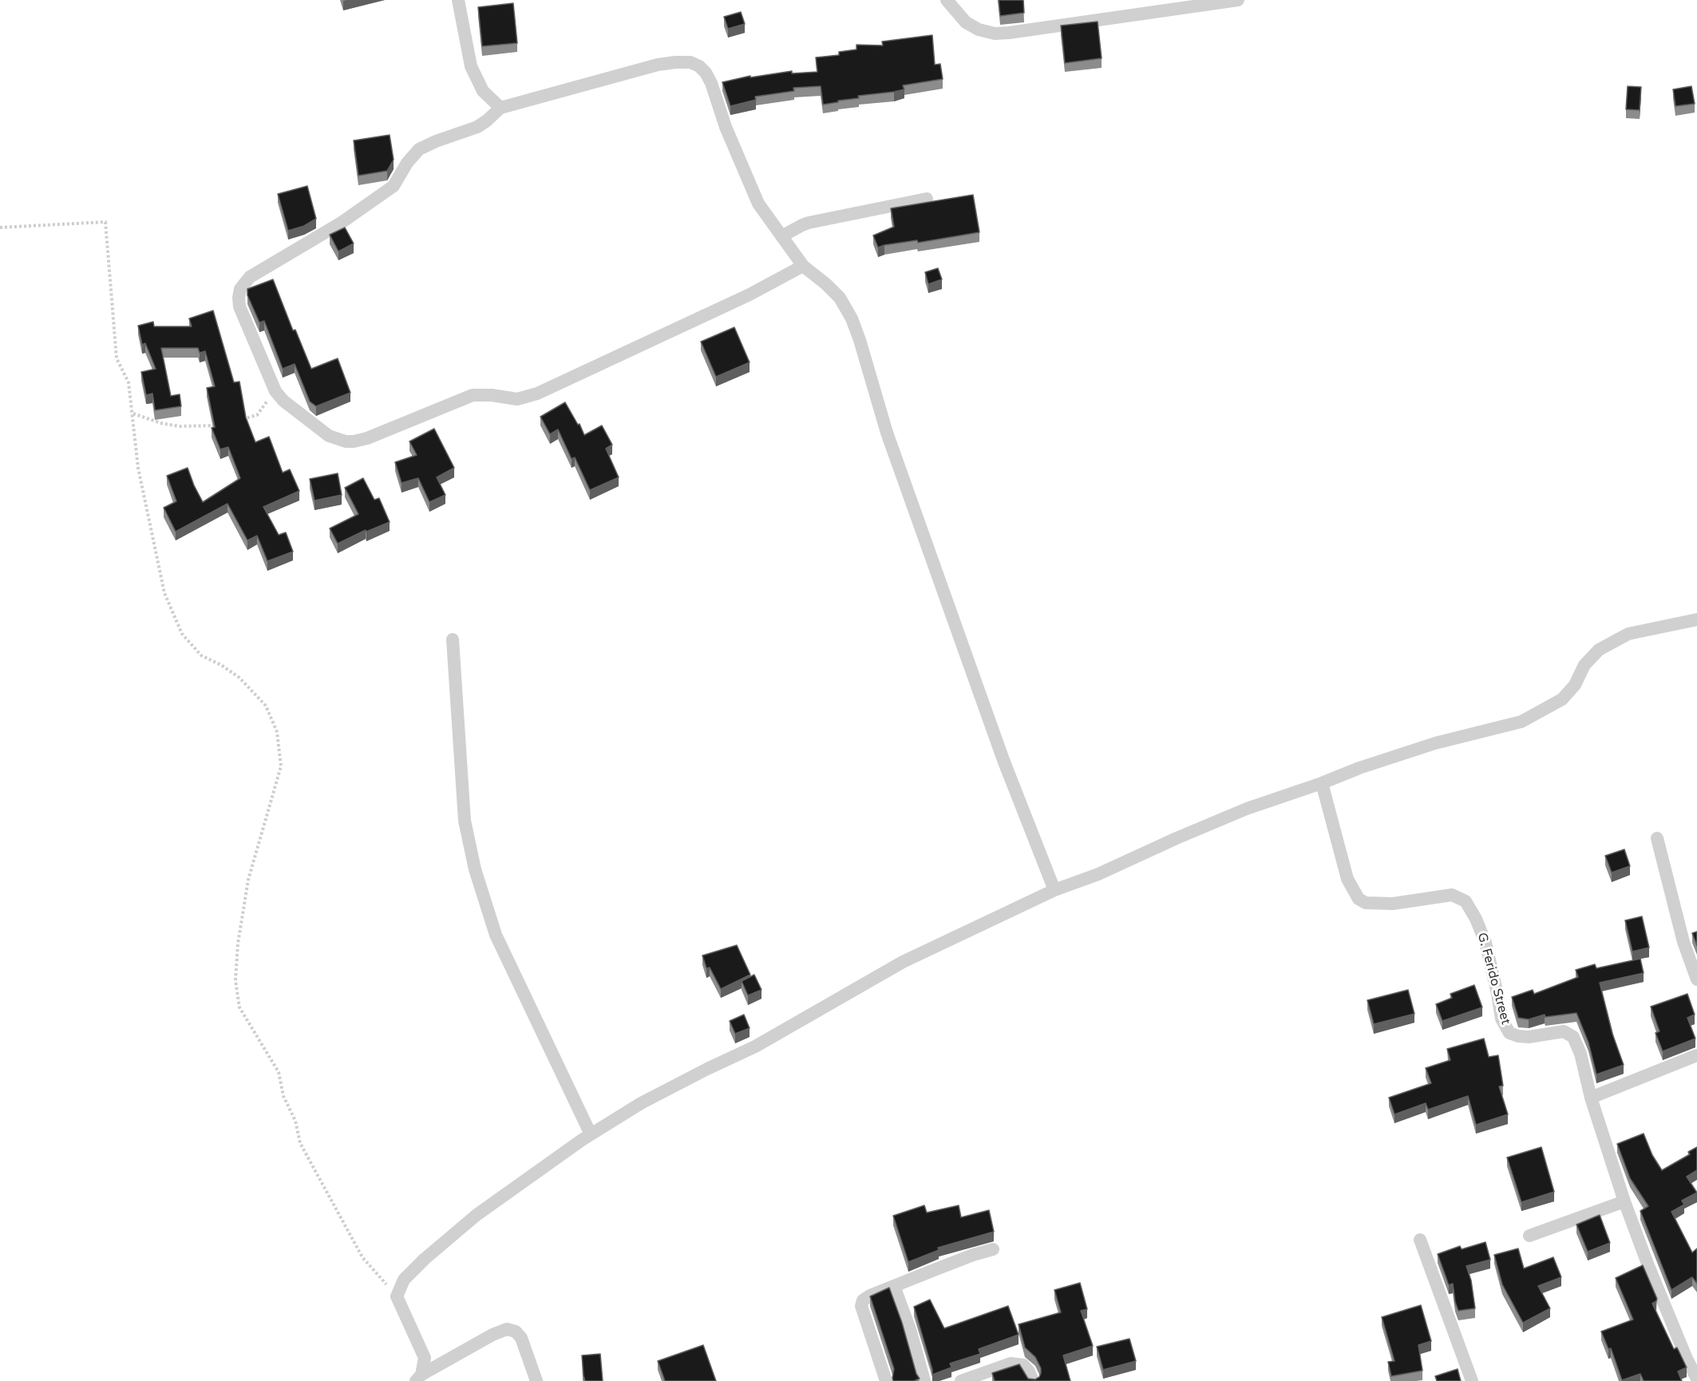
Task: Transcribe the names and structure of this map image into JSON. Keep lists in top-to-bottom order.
{
  "streets": {
    "street": ["G. Ferido Street"]
  }
}
